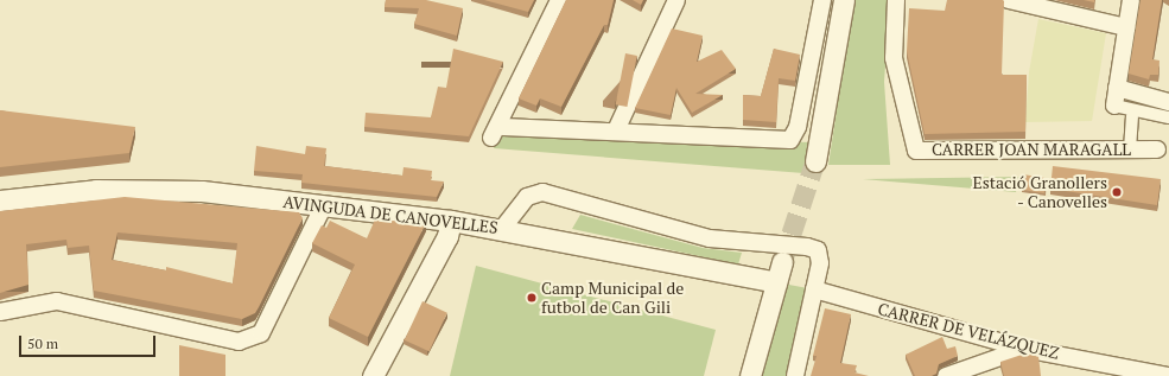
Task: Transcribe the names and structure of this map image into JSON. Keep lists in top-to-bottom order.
{
  "streets": {
    "street": ["CARRER JOAN MARAGALL", "AVINGUDA DE CANOVELLES", "CARRER DE VELÁZQUEZ"]
  },
  "places": ["Estació Granollers - Canovelles", "Camp Municipal de futbol de Can Gili"],
  "scale_bar": "50 m"
}
